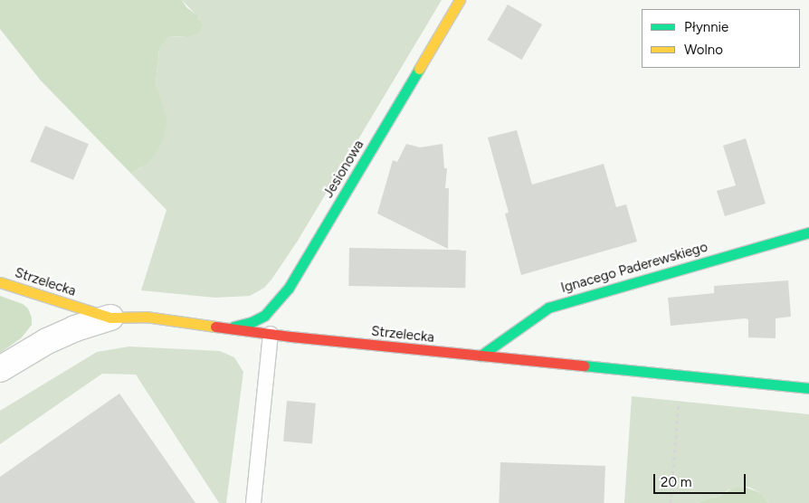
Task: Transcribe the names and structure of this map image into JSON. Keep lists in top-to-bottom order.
{
  "streets": {
    "street": ["Jesionowa", "Ignacego Paderewskiego", "Strzelecka"]
  },
  "crossings": [
    ["Jesionowa", "Strzelecka"],
    ["Ignacego Paderewskiego", "Strzelecka"]
  ],
  "legend": ["Płynnie", "Wolno"],
  "scale_bar": "20 m"
}
